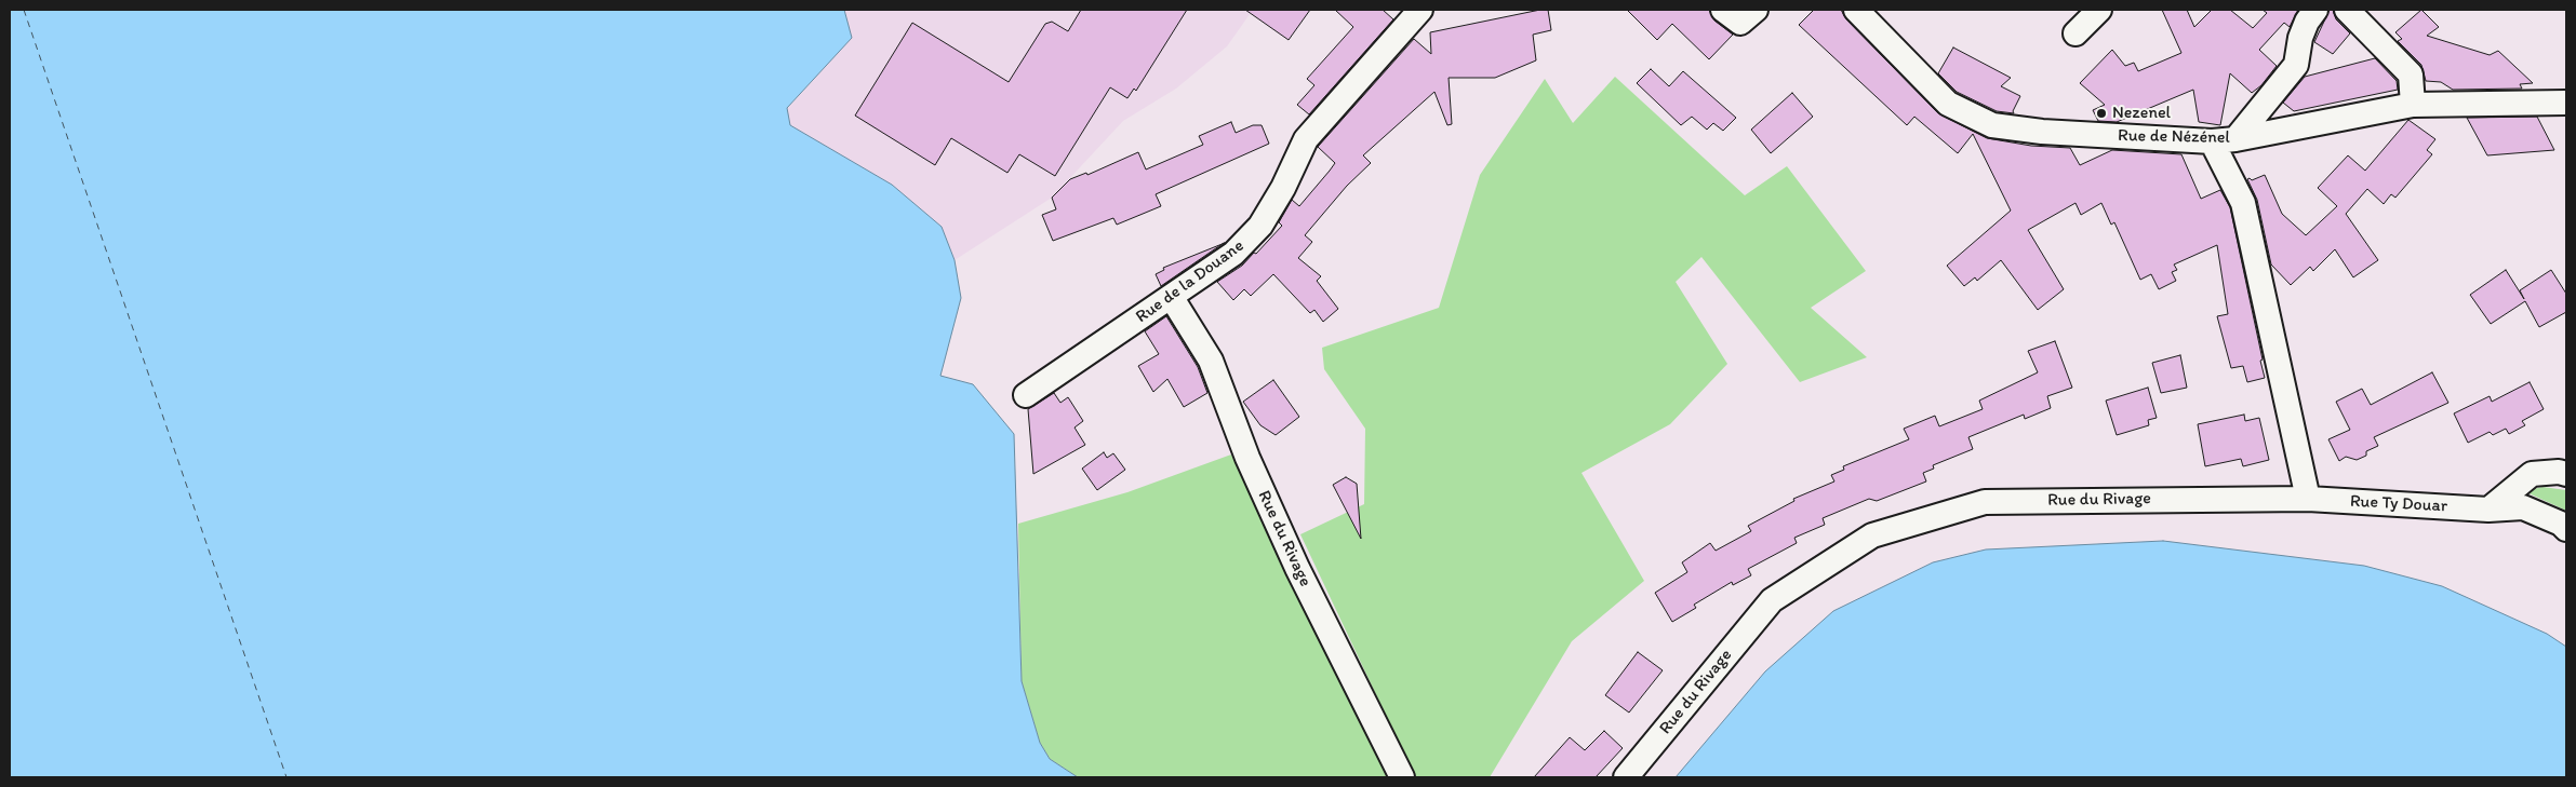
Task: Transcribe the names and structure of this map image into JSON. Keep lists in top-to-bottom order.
{
  "streets": {
    "street": [
      "Rue de Nézénel",
      "Rue de la Douane",
      "Rue du Rivage",
      "Rue Ty Douar"
    ]
  },
  "crossings": [
    ["Rue de la Douane", "Rue du Rivage"],
    ["Rue du Rivage", "Rue Ty Douar"]
  ],
  "places": ["Nezenel"]
}
